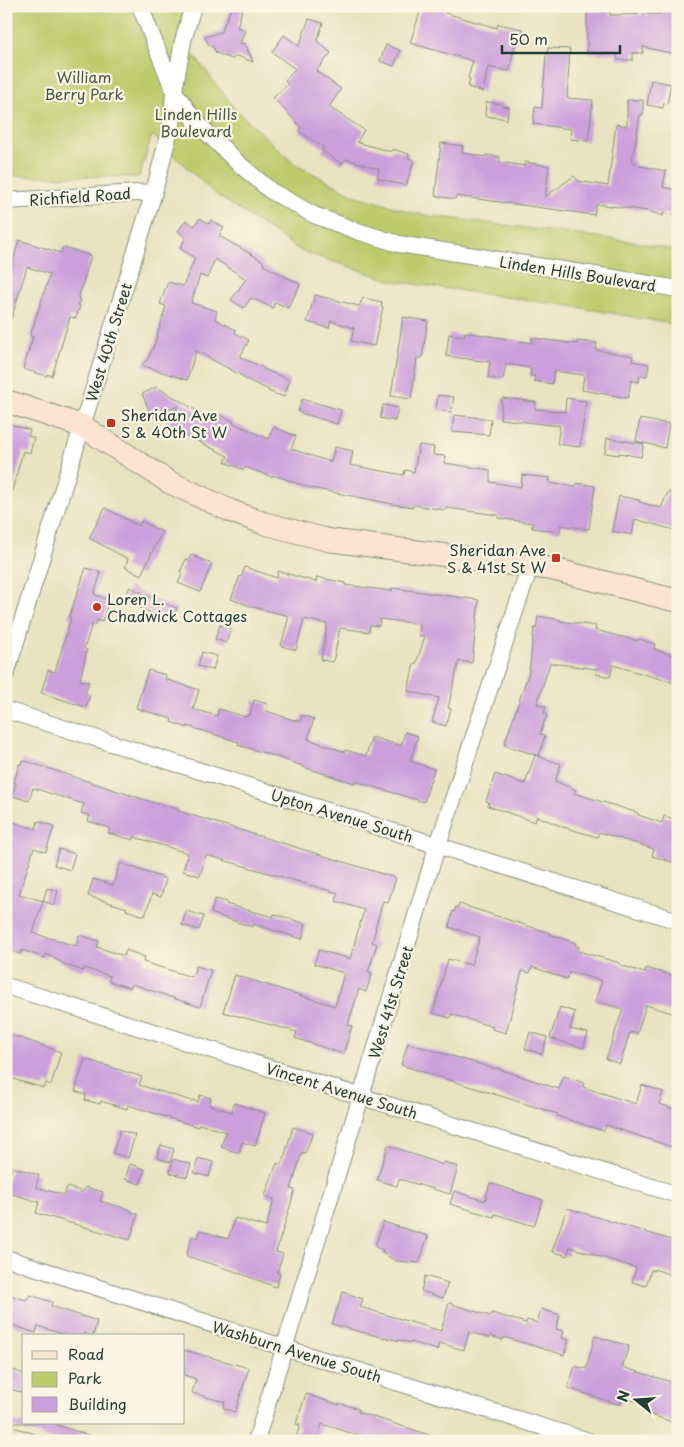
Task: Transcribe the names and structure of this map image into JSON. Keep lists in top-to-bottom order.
{
  "streets": {
    "street": [
      "Richfield Road",
      "Linden Hills Boulevard",
      "West 40th Street",
      "Upton Avenue South",
      "West 41st Street",
      "Vincent Avenue South",
      "Washburn Avenue South"
    ]
  },
  "crossings": [
    ["Richfield Road", "West 40th Street"],
    ["Linden Hills Boulevard", "West 40th Street"],
    ["Upton Avenue South", "West 41st Street"],
    ["West 41st Street", "Vincent Avenue South"],
    ["West 41st Street", "Washburn Avenue South"]
  ],
  "parks": ["William Berry Park", "Linden Hills Boulevard"],
  "places": {
    "transit": ["Sheridan Ave S & 40th St W", "Sheridan Ave S & 41st St W"],
    "other": ["Loren L. Chadwick Cottages"]
  },
  "legend": ["Road", "Park", "Building"],
  "scale_bar": "50 m",
  "north": "left"
}
